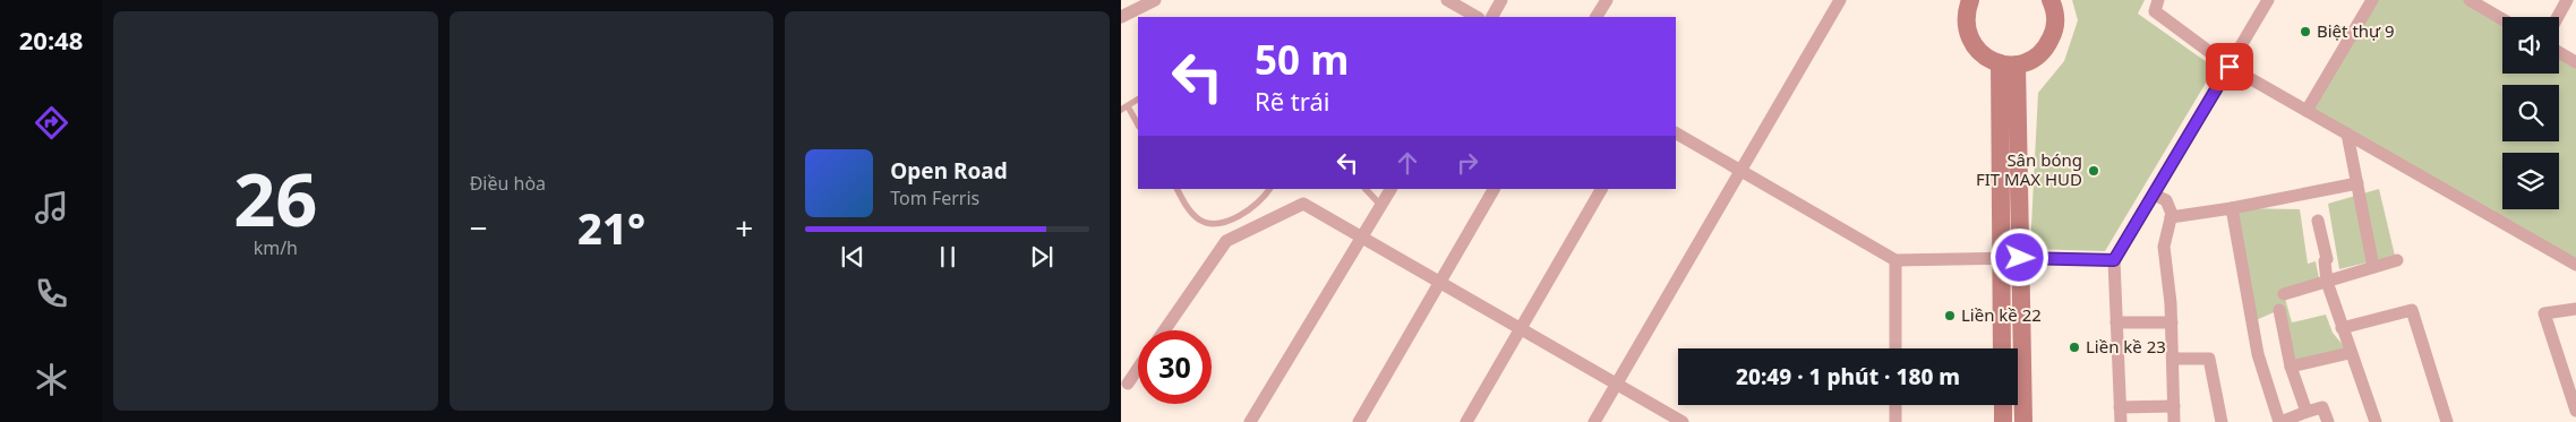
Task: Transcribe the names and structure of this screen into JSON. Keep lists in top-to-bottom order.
{
  "places": [
    "Biệt thự 9",
    "Sân bóng FIT MAX HUD",
    "Liền kề 22",
    "Liền kề 23"
  ],
  "page": {
    "tabs": "20:48",
    "tile": [
      ["26", "km/h"],
      "Điều hòa"
    ],
    "turn": ["50 m", "Rẽ trái"],
    "song": ["Open Road", "Tom Ferris"],
    "heat": ["−", "21°", "+"],
    "limit": "30",
    "trip": "20:49 · 1 phút · 180 m"
  }
}
